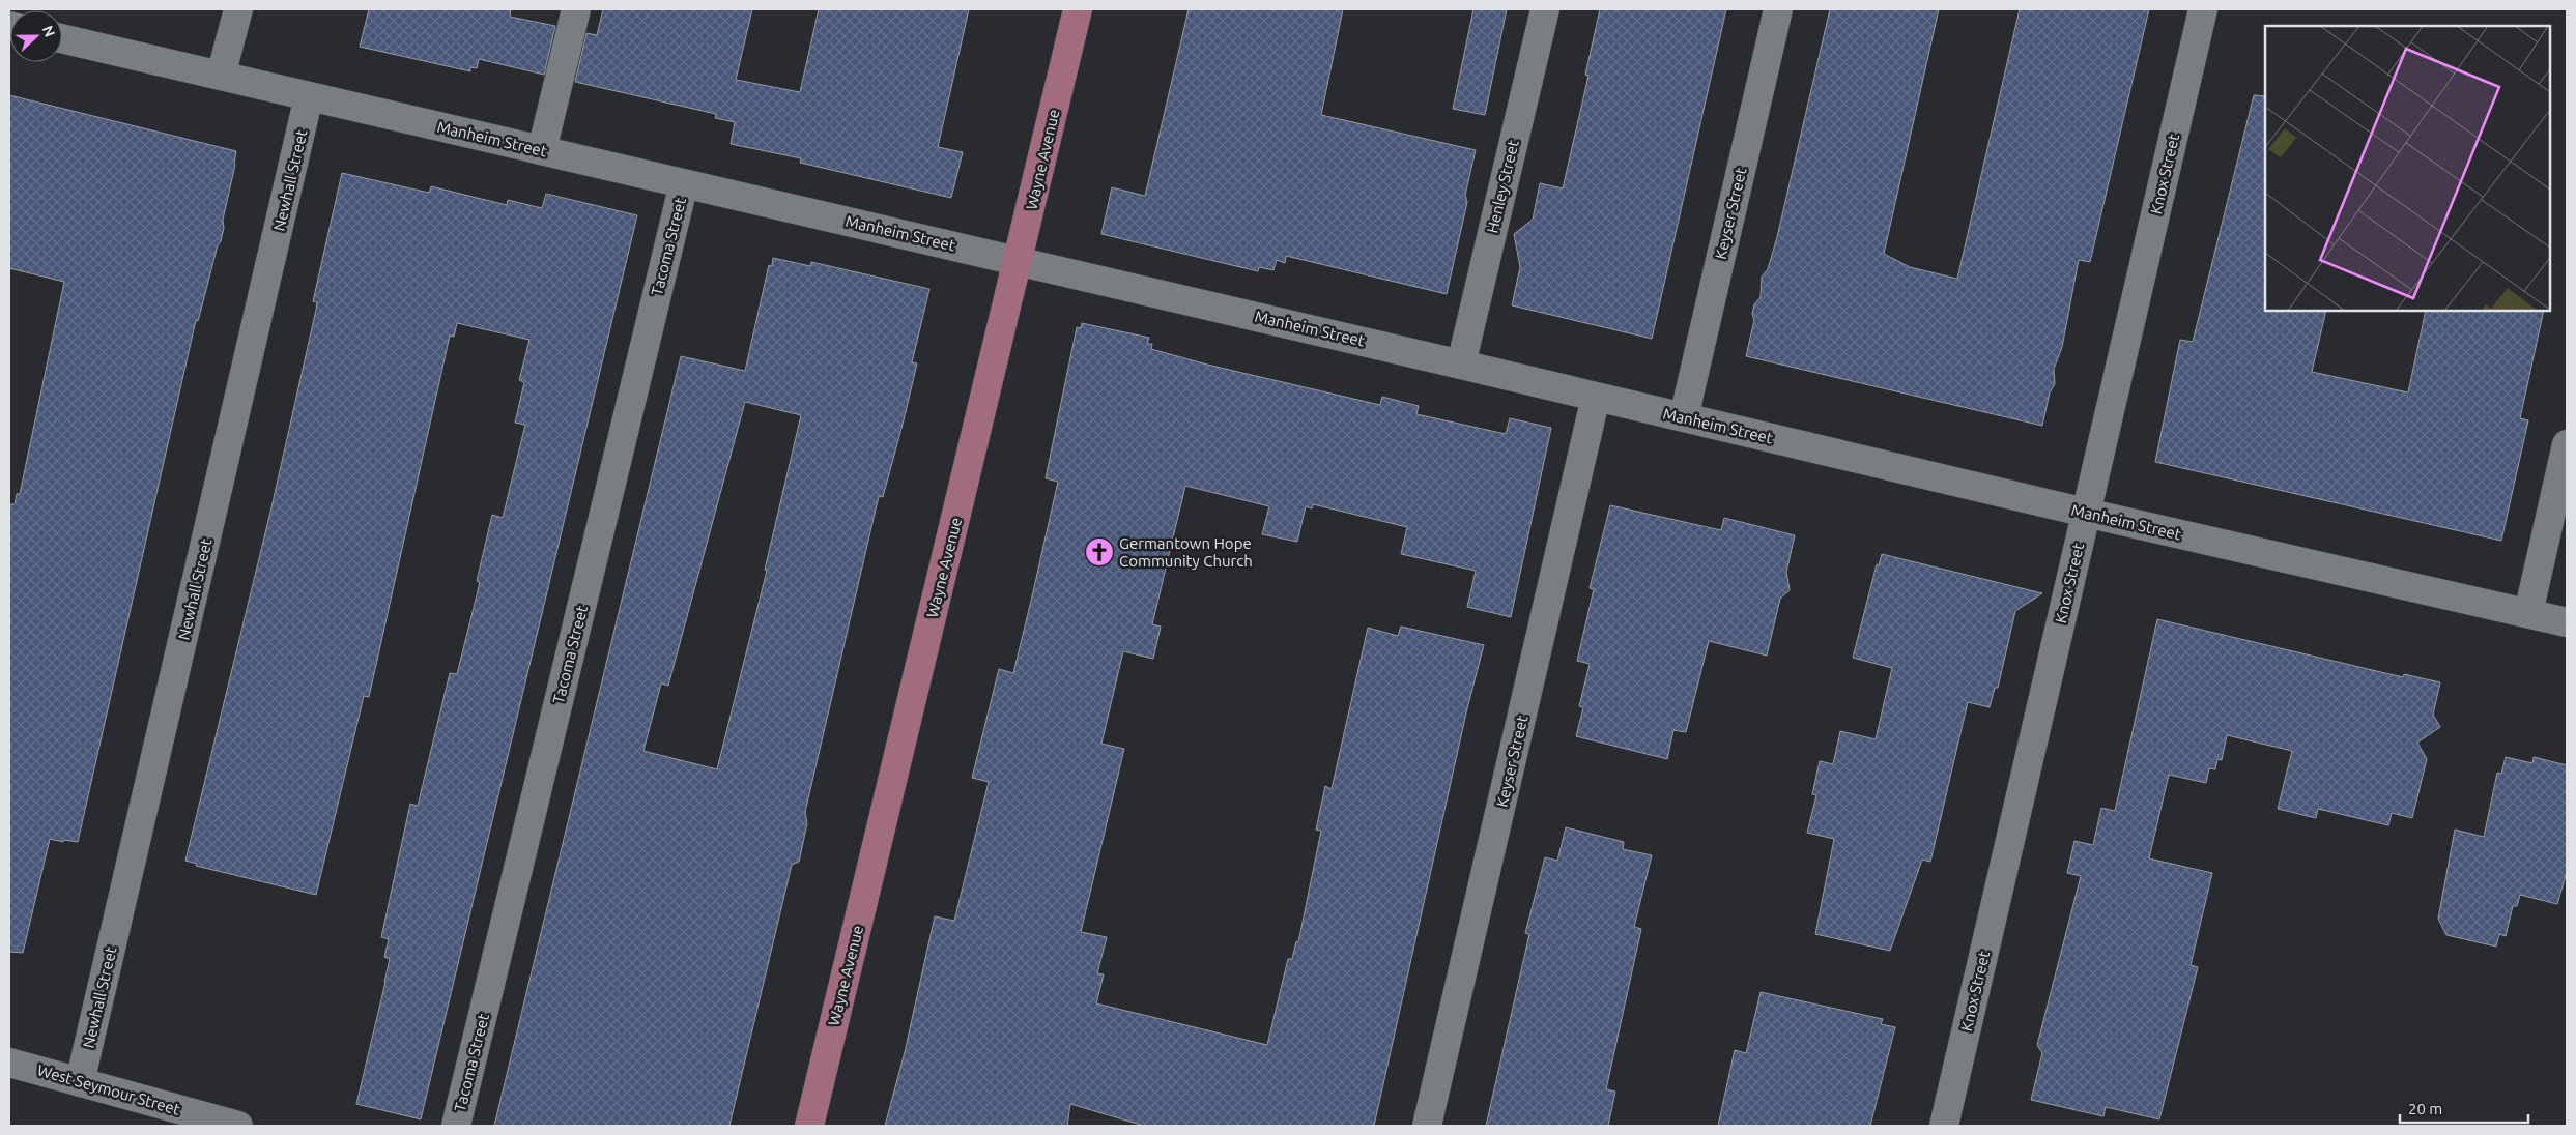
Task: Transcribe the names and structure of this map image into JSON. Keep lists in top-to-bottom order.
{
  "streets": {
    "main road": ["Wayne Avenue"],
    "street": [
      "Manheim Street",
      "Knox Street",
      "Newhall Street",
      "Henley Street",
      "Keyser Street",
      "Tacoma Street",
      "West Seymour Street"
    ]
  },
  "crossings": [
    ["Manheim Street", "Wayne Avenue"],
    ["Manheim Street", "Knox Street"],
    ["Manheim Street", "Newhall Street"],
    ["Manheim Street", "Henley Street"],
    ["Manheim Street", "Keyser Street"],
    ["Manheim Street", "Tacoma Street"],
    ["Newhall Street", "West Seymour Street"]
  ],
  "places": {
    "church": ["Germantown Hope Community Church"]
  },
  "scale_bar": "20 m",
  "north": "right"
}
